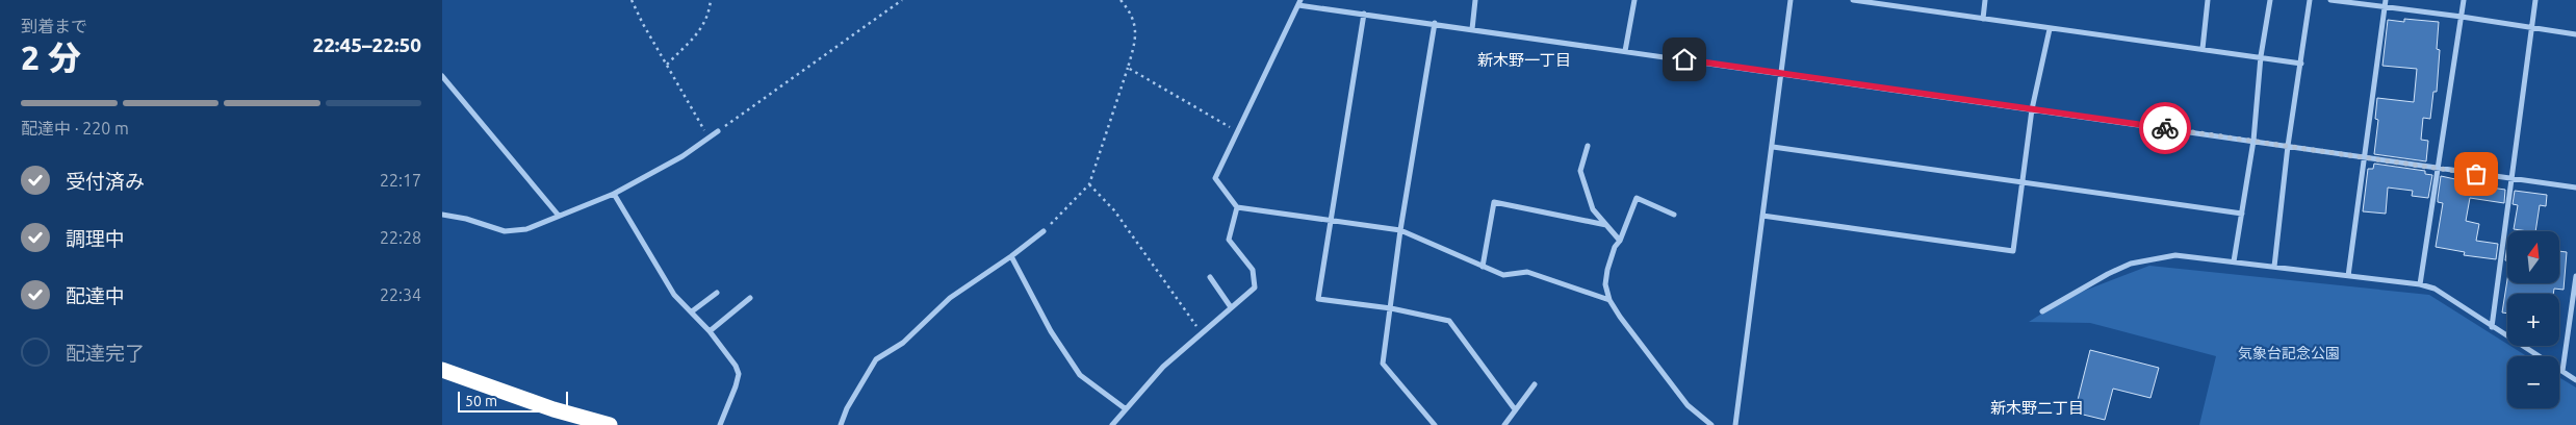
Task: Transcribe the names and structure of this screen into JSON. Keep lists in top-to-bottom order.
{
  "districts": ["新木野一丁目", "新木野二丁目"],
  "parks": ["気象台記念公園"],
  "scale_bar": "50 m",
  "north": "top",
  "page": {
    "heading": ["2 分", "到着まで", "22:45–22:50"],
    "bar": "配達中 · 220 m",
    "list": [
      ["受付済み", "22:17"],
      ["調理中", "22:28"],
      ["配達中", "22:34"],
      "配達完了"
    ],
    "map_buttons": ["+", "−"],
    "scale": "50 m"
  }
}
